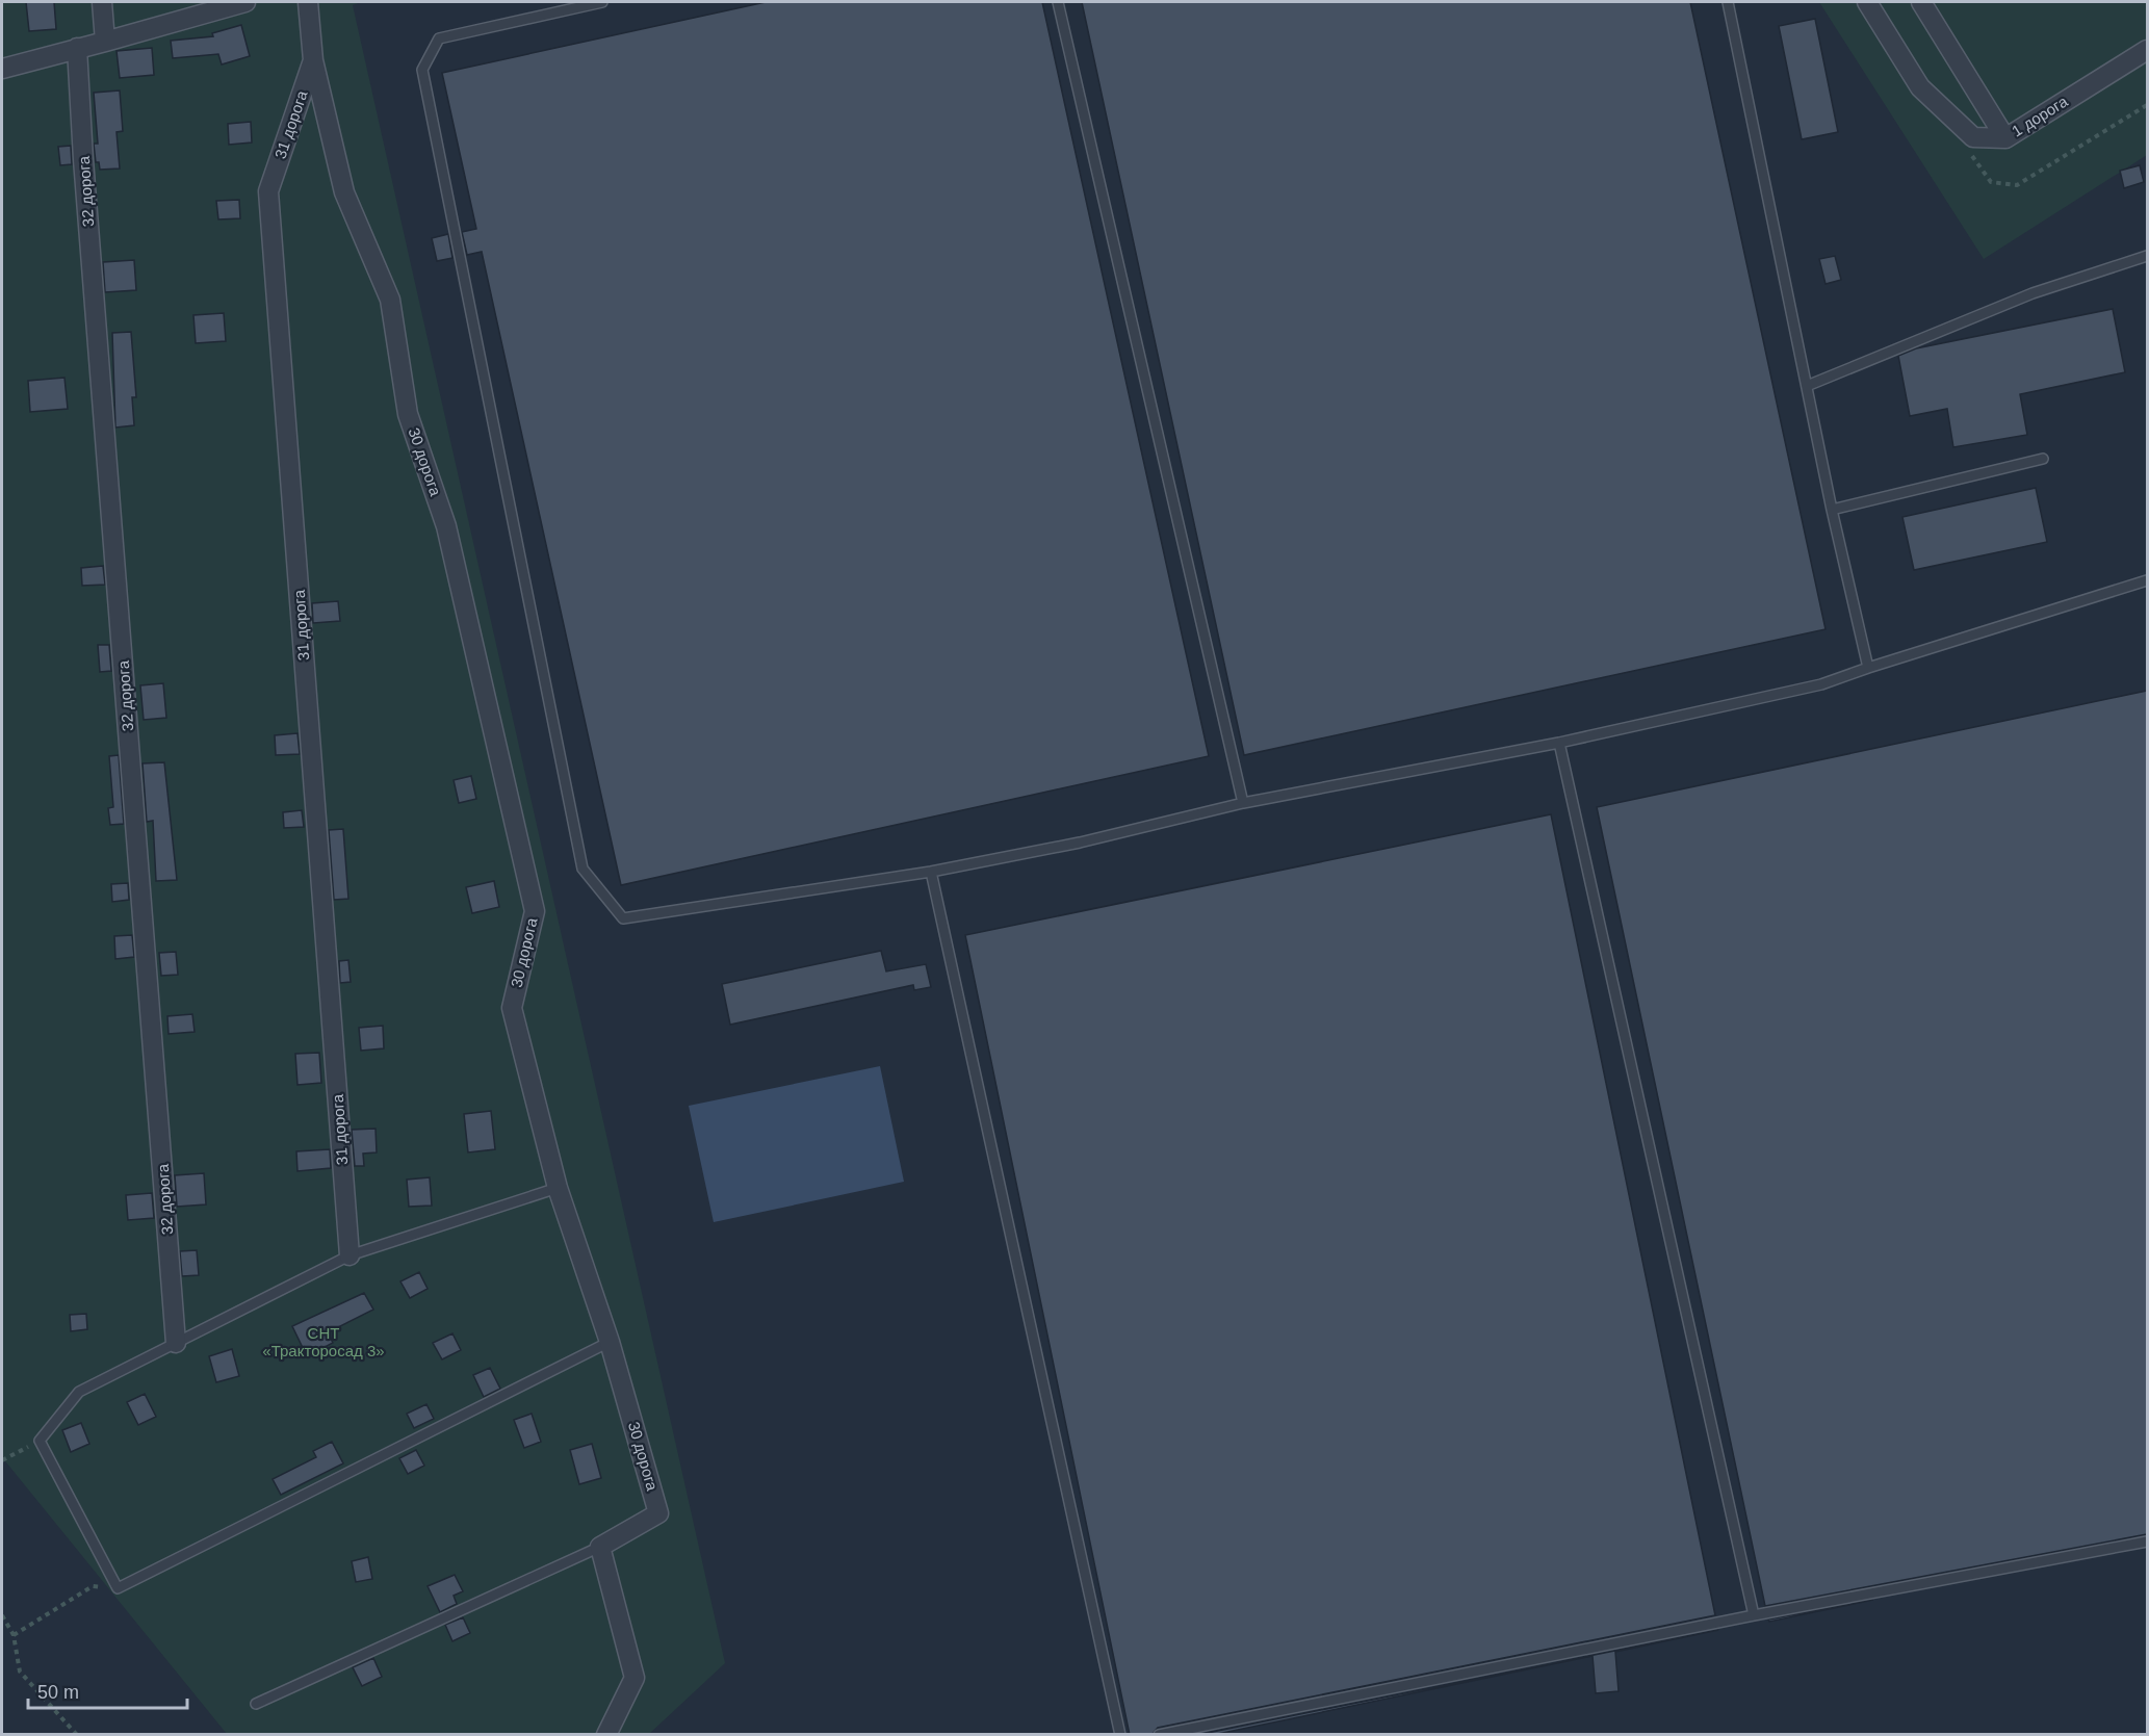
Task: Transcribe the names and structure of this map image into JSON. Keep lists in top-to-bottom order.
{
  "streets": {
    "street": [
      "1 дорога",
      "31 дорога",
      "32 дорога",
      "30 дорога"
    ]
  },
  "crossings": [
    ["31 дорога", "30 дорога"]
  ],
  "parks": ["СНТ «Тракторосад 3»"],
  "scale_bar": "50 m"
}
